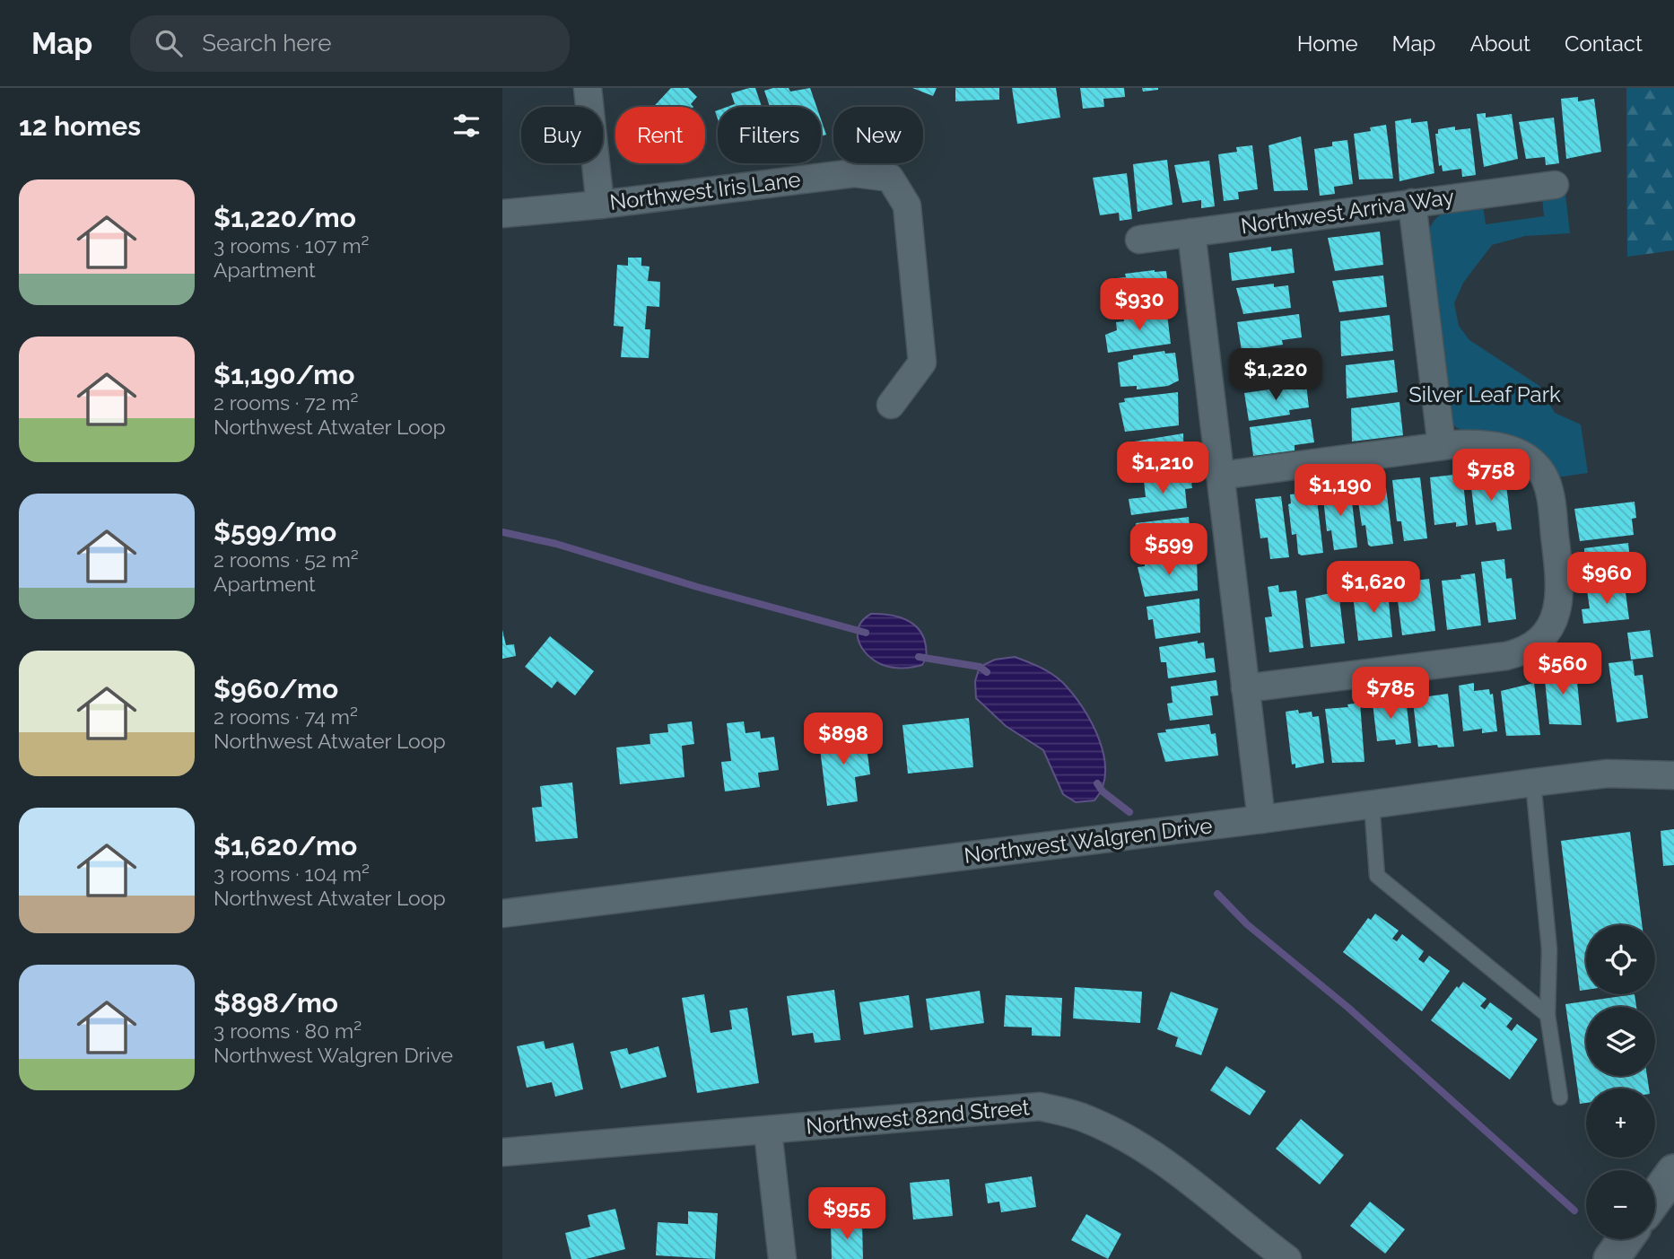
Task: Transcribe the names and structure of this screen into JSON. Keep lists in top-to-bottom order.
{
  "streets": {
    "street": [
      "Northwest Iris Lane",
      "Northwest Arriva Way",
      "Northwest Walgren Drive",
      "Northwest 82nd Street"
    ]
  },
  "parks": ["Silver Leaf Park"],
  "page": {
    "header": "Map",
    "search": "Search here",
    "nav": [
      "Home",
      "Map",
      "About",
      "Contact"
    ],
    "heading": "12 homes",
    "chip": [
      "Buy",
      "Rent",
      "Filters",
      "New"
    ],
    "list": [
      {
        "name": "$1,220/mo",
        "note": "3 rooms · 107 m² · Apartment"
      },
      {
        "name": "$1,190/mo",
        "note": "2 rooms · 72 m² · Northwest Atwater Loop"
      },
      {
        "name": "$599/mo",
        "note": "2 rooms · 52 m² · Apartment"
      },
      {
        "name": "$960/mo",
        "note": "2 rooms · 74 m² · Northwest Atwater Loop"
      },
      {
        "name": "$1,620/mo",
        "note": "3 rooms · 104 m² · Northwest Atwater Loop"
      },
      {
        "name": "$898/mo",
        "note": "3 rooms · 80 m² · Northwest Walgren Drive"
      }
    ],
    "price": [
      "$930",
      "$1,220",
      "$1,210",
      "$758",
      "$1,190",
      "$599",
      "$960",
      "$1,620",
      "$560",
      "$785",
      "$898",
      "$955"
    ],
    "map_buttons": ["+", "−"]
  }
}
